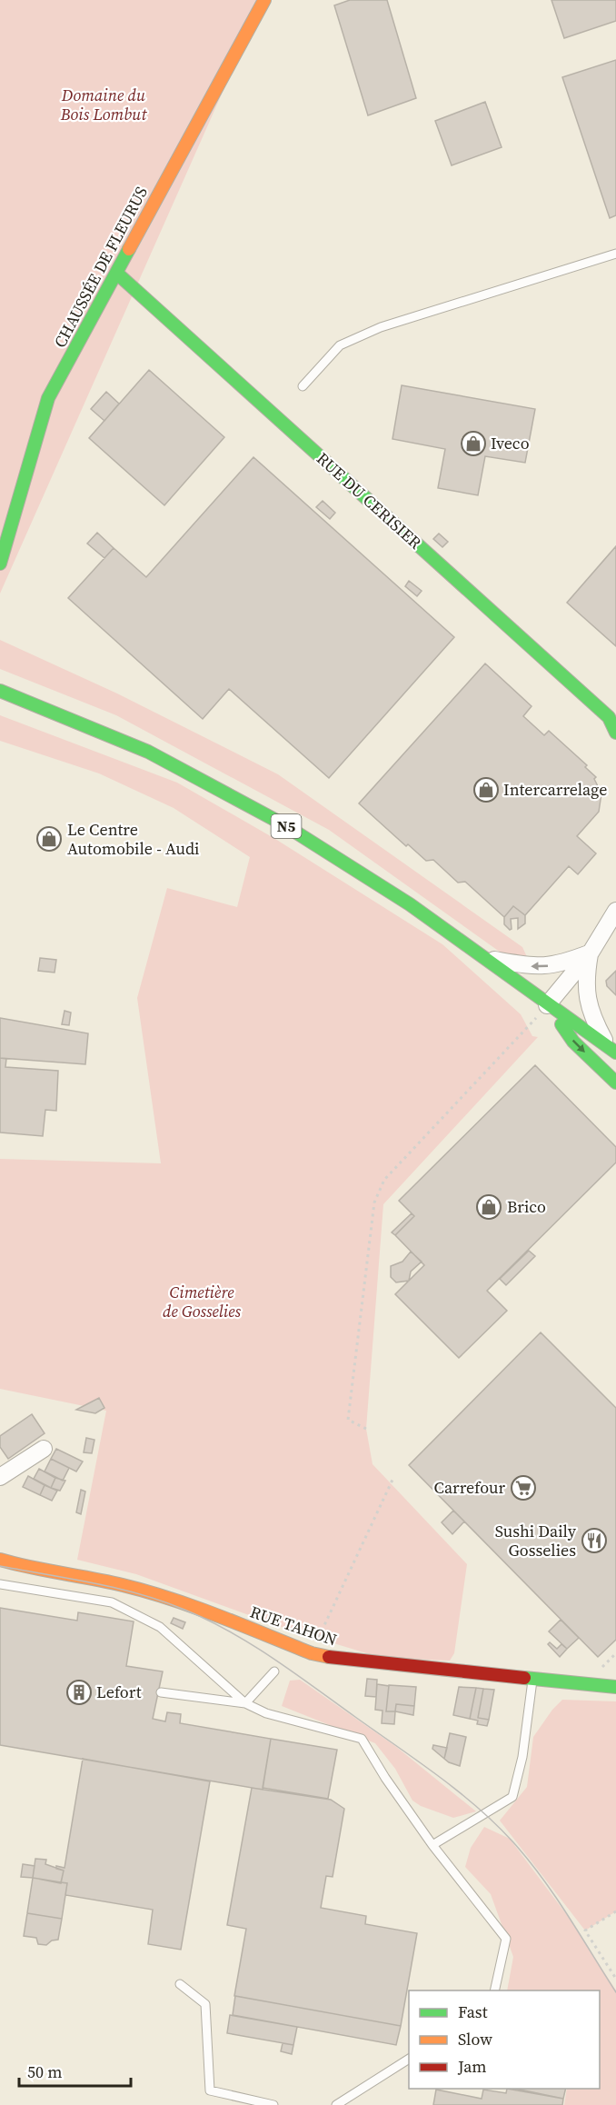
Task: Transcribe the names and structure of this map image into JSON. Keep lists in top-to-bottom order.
{
  "streets": {
    "street": [
      "CHAUSSÉE DE FLEURUS",
      "RUE DU CERISIER",
      "N5",
      "RUE TAHON"
    ]
  },
  "crossings": [
    ["CHAUSSÉE DE FLEURUS", "RUE DU CERISIER"]
  ],
  "parks": ["Domaine du Bois Lombut", "Cimetière de Gosselies"],
  "places": {
    "shop": [
      "Iveco",
      "Intercarrelage",
      "Le Centre Automobile - Audi",
      "Brico"
    ],
    "supermarket": ["Carrefour"],
    "restaurant": ["Sushi Daily Gosselies"],
    "building": ["Lefort"]
  },
  "legend": ["Fast", "Slow", "Jam"],
  "scale_bar": "50 m"
}
